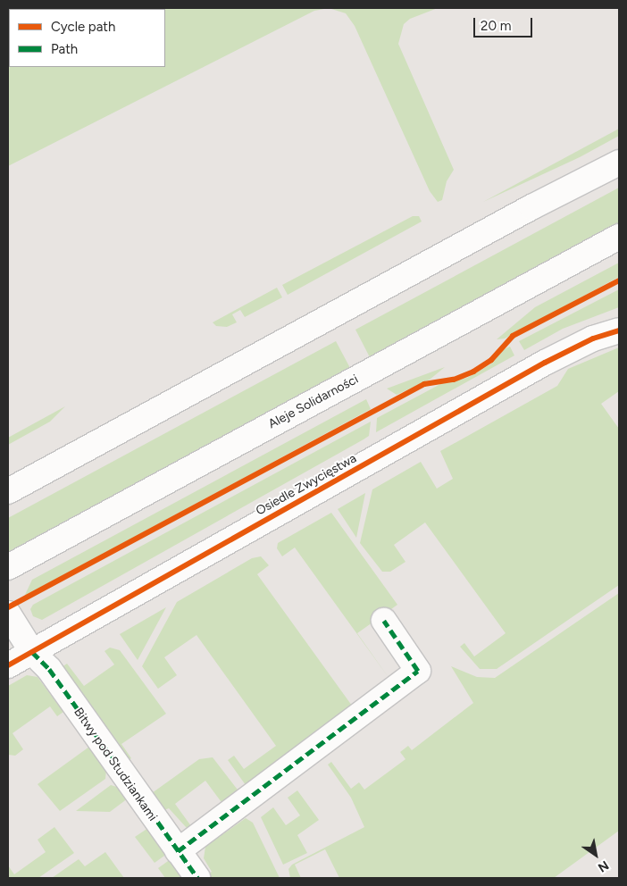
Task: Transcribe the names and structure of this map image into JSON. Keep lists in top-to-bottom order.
{
  "streets": {
    "street": ["Aleje Solidarności", "Osiedle Zwycięstwa", "Bitwy pod Studziankami"]
  },
  "crossings": [
    ["Osiedle Zwycięstwa", "Bitwy pod Studziankami"]
  ],
  "legend": ["Cycle path", "Path"],
  "scale_bar": "20 m",
  "north": "bottom right"
}
